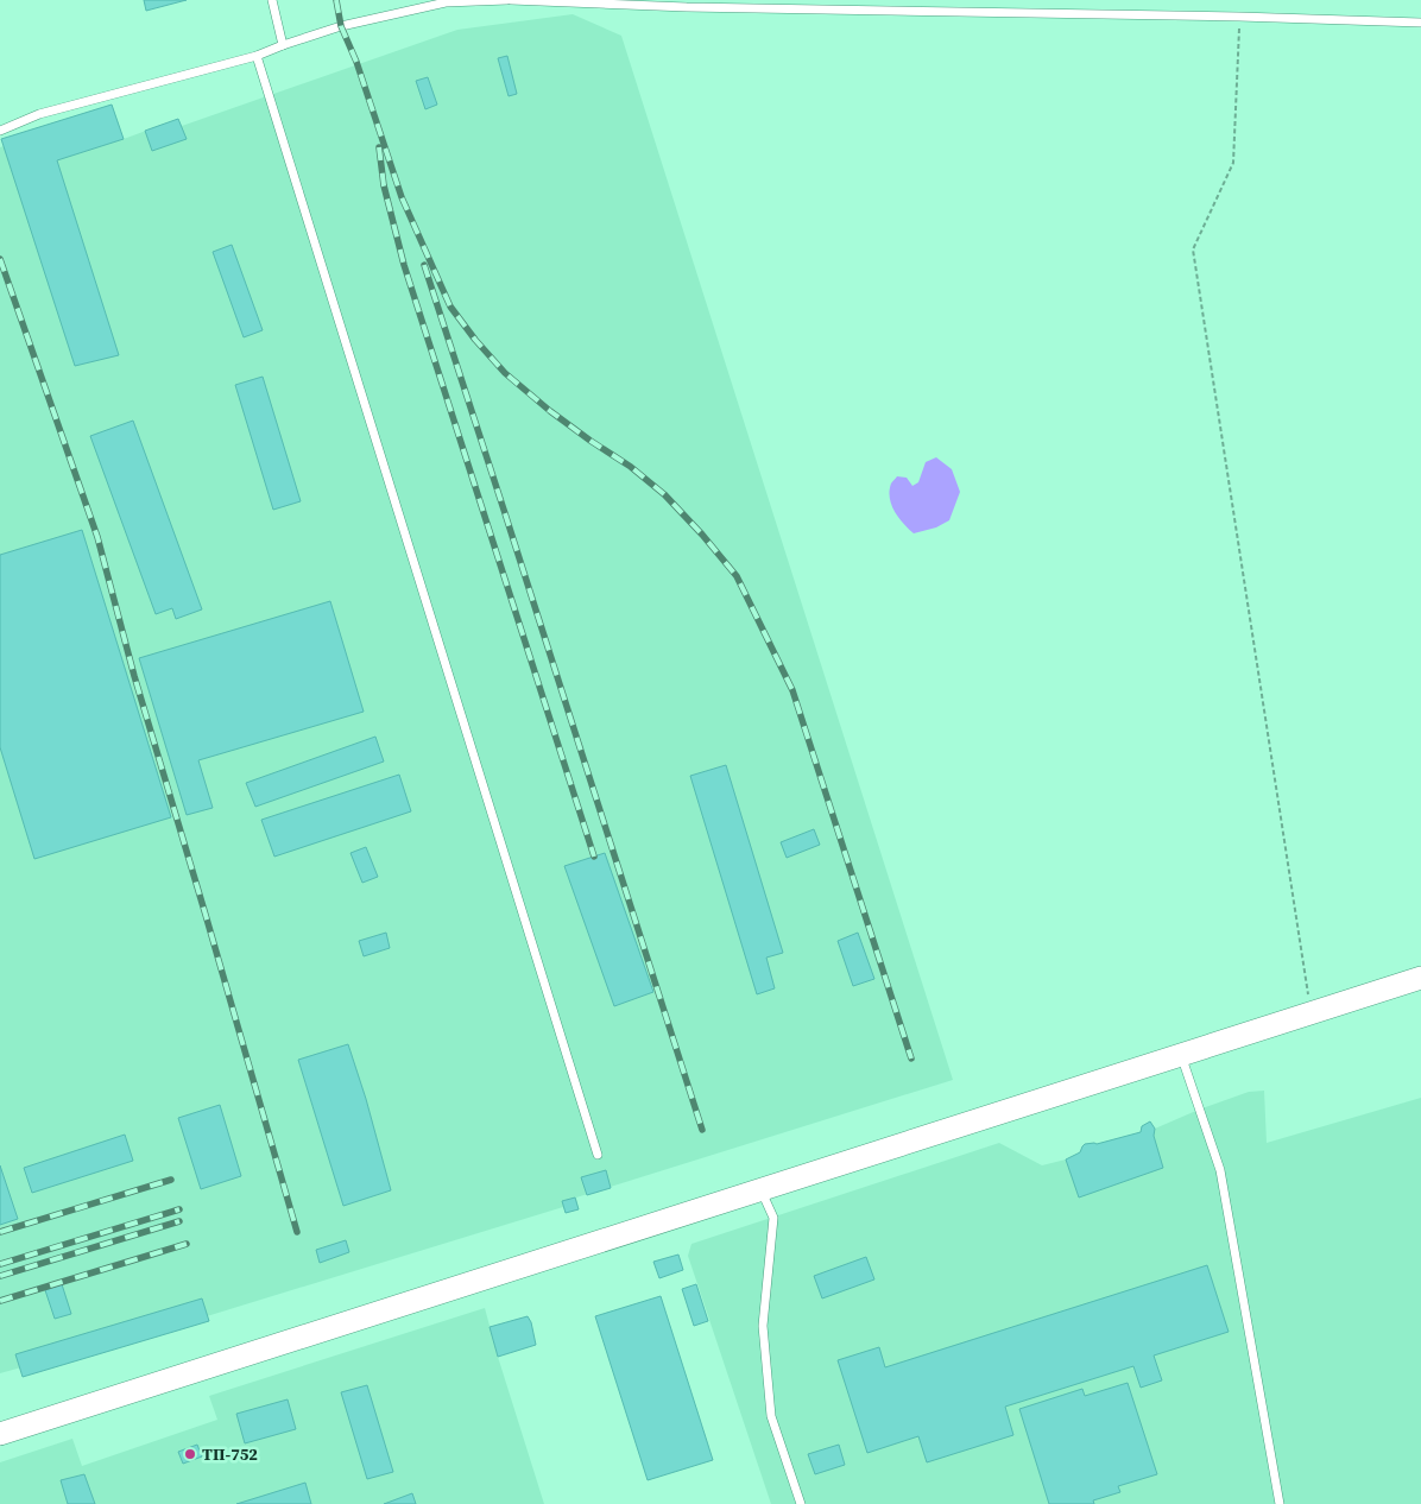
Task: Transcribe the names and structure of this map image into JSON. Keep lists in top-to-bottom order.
{
  "places": ["ТП-752"]
}
